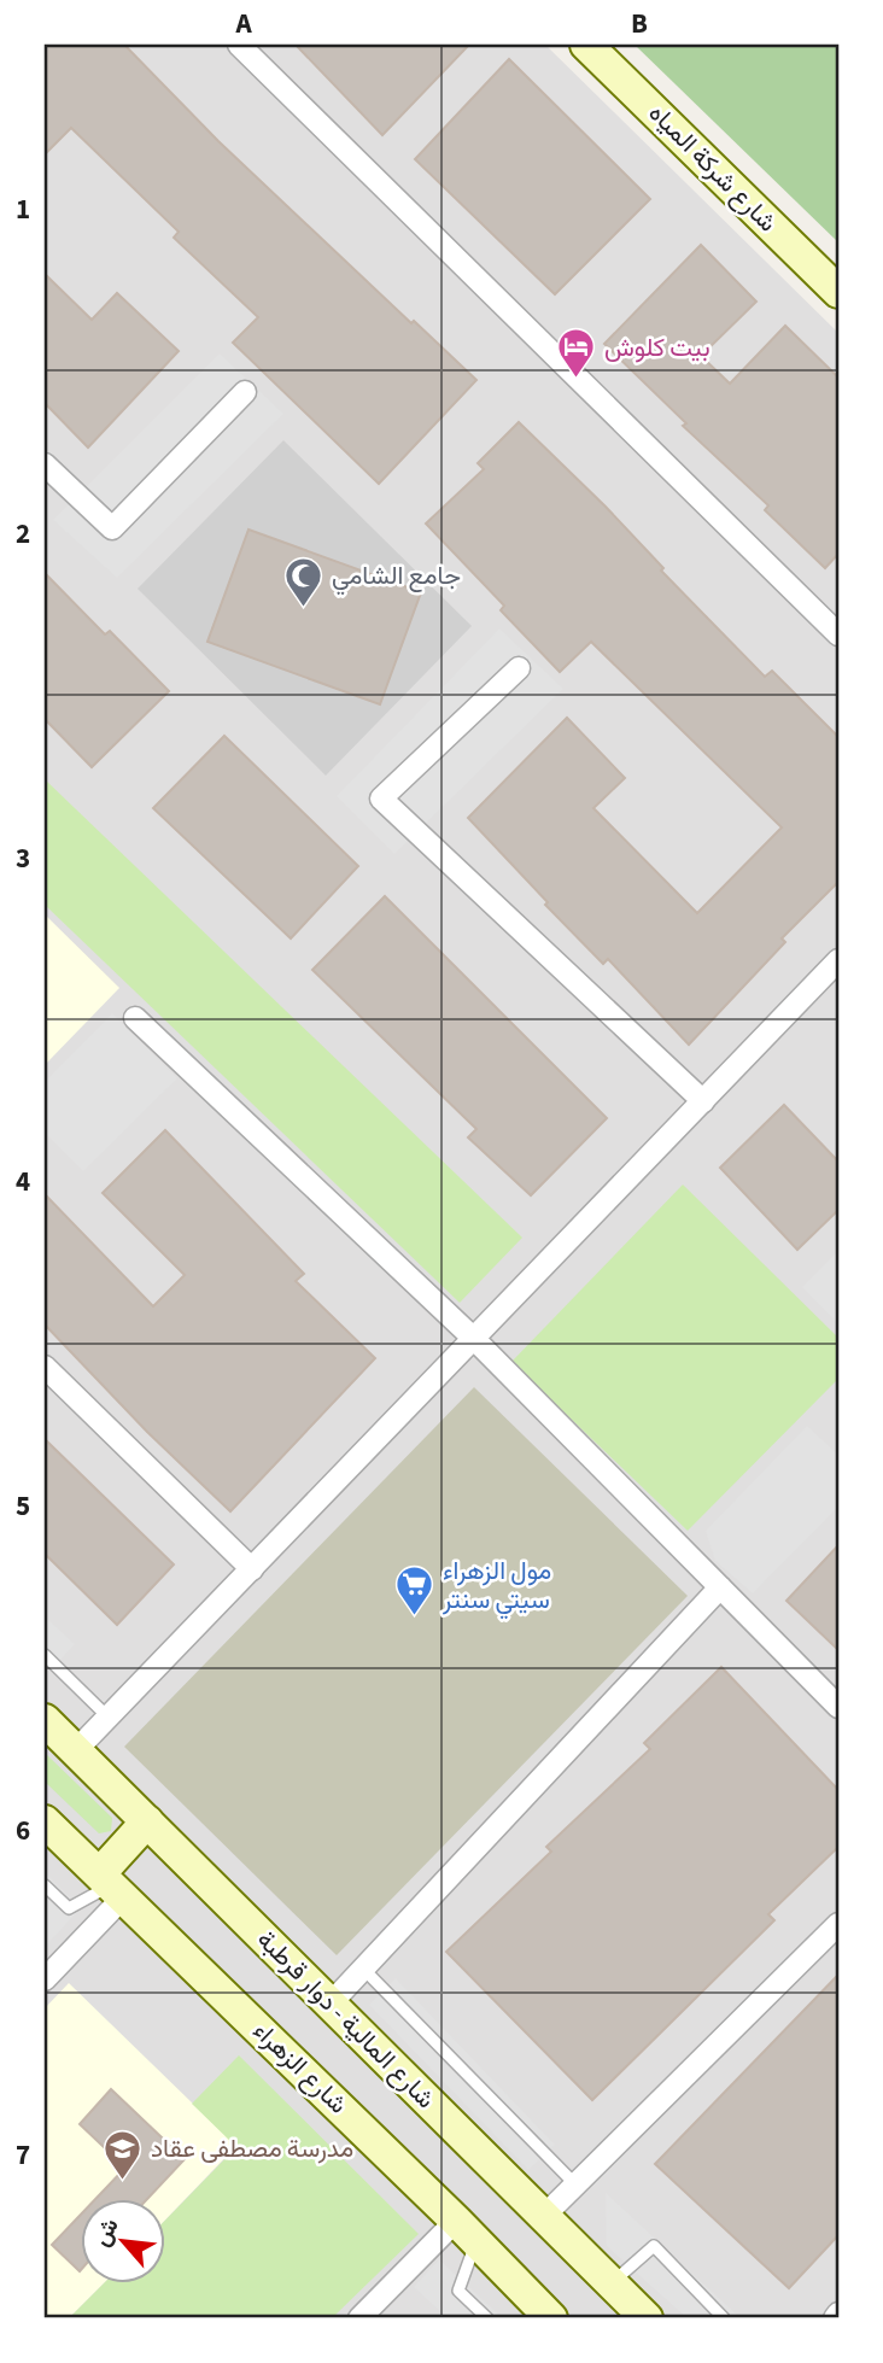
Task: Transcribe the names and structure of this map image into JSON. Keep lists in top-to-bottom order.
{
  "streets": {
    "main road": ["شارع شركة المياه", "شارع المالية - دوار قرطبة", "شارع الزهراء"]
  },
  "places": {
    "hotel": ["بيت كلوش"],
    "mosque": ["جامع الشامي"],
    "supermarket": ["مول الزهراء سيتي سنتر"],
    "school or university": ["مدرسة مصطفى عقاد"]
  },
  "north": "top left",
  "grid": {
    "columns": ["A", "B"],
    "rows": [
      "1",
      "2",
      "3",
      "4",
      "5",
      "6",
      "7"
    ]
  }
}
